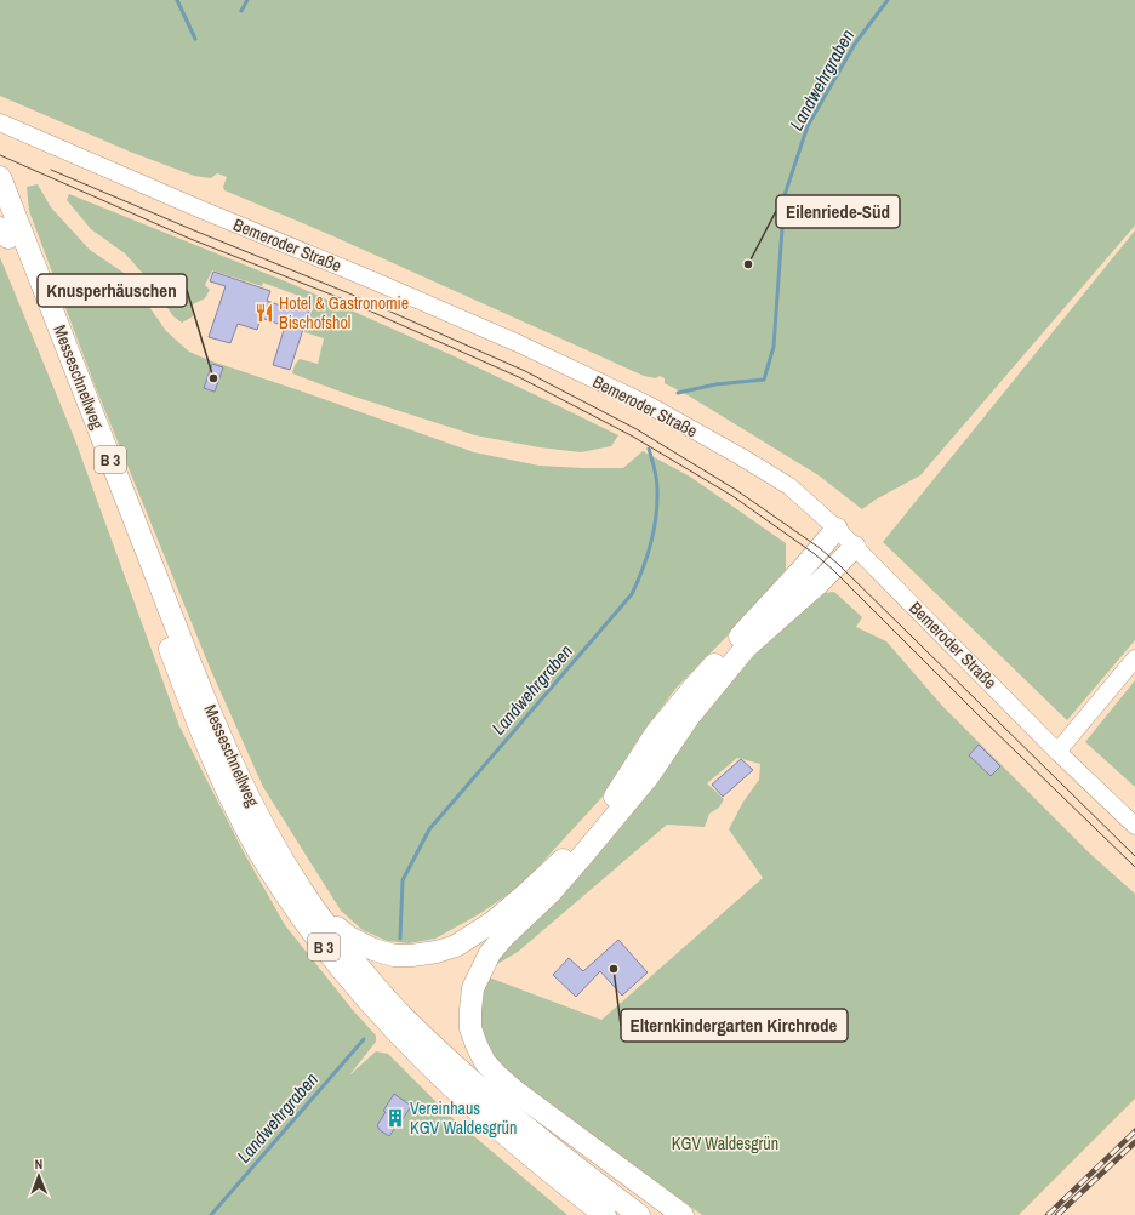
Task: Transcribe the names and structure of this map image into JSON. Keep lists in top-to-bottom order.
{
  "streets": {
    "highway": ["Messeschnellweg", "B 3"],
    "main road": ["Bemeroder Straße"]
  },
  "water": ["Landwehrgraben"],
  "parks": ["KGV Waldesgrün"],
  "places": {
    "other": ["Eilenriede-Süd", "Knusperhäuschen", "Elternkindergarten Kirchrode"],
    "restaurant": ["Hotel & Gastronomie Bischofshol"],
    "building": ["Vereinhaus KGV Waldesgrün"]
  },
  "north": "top"
}
